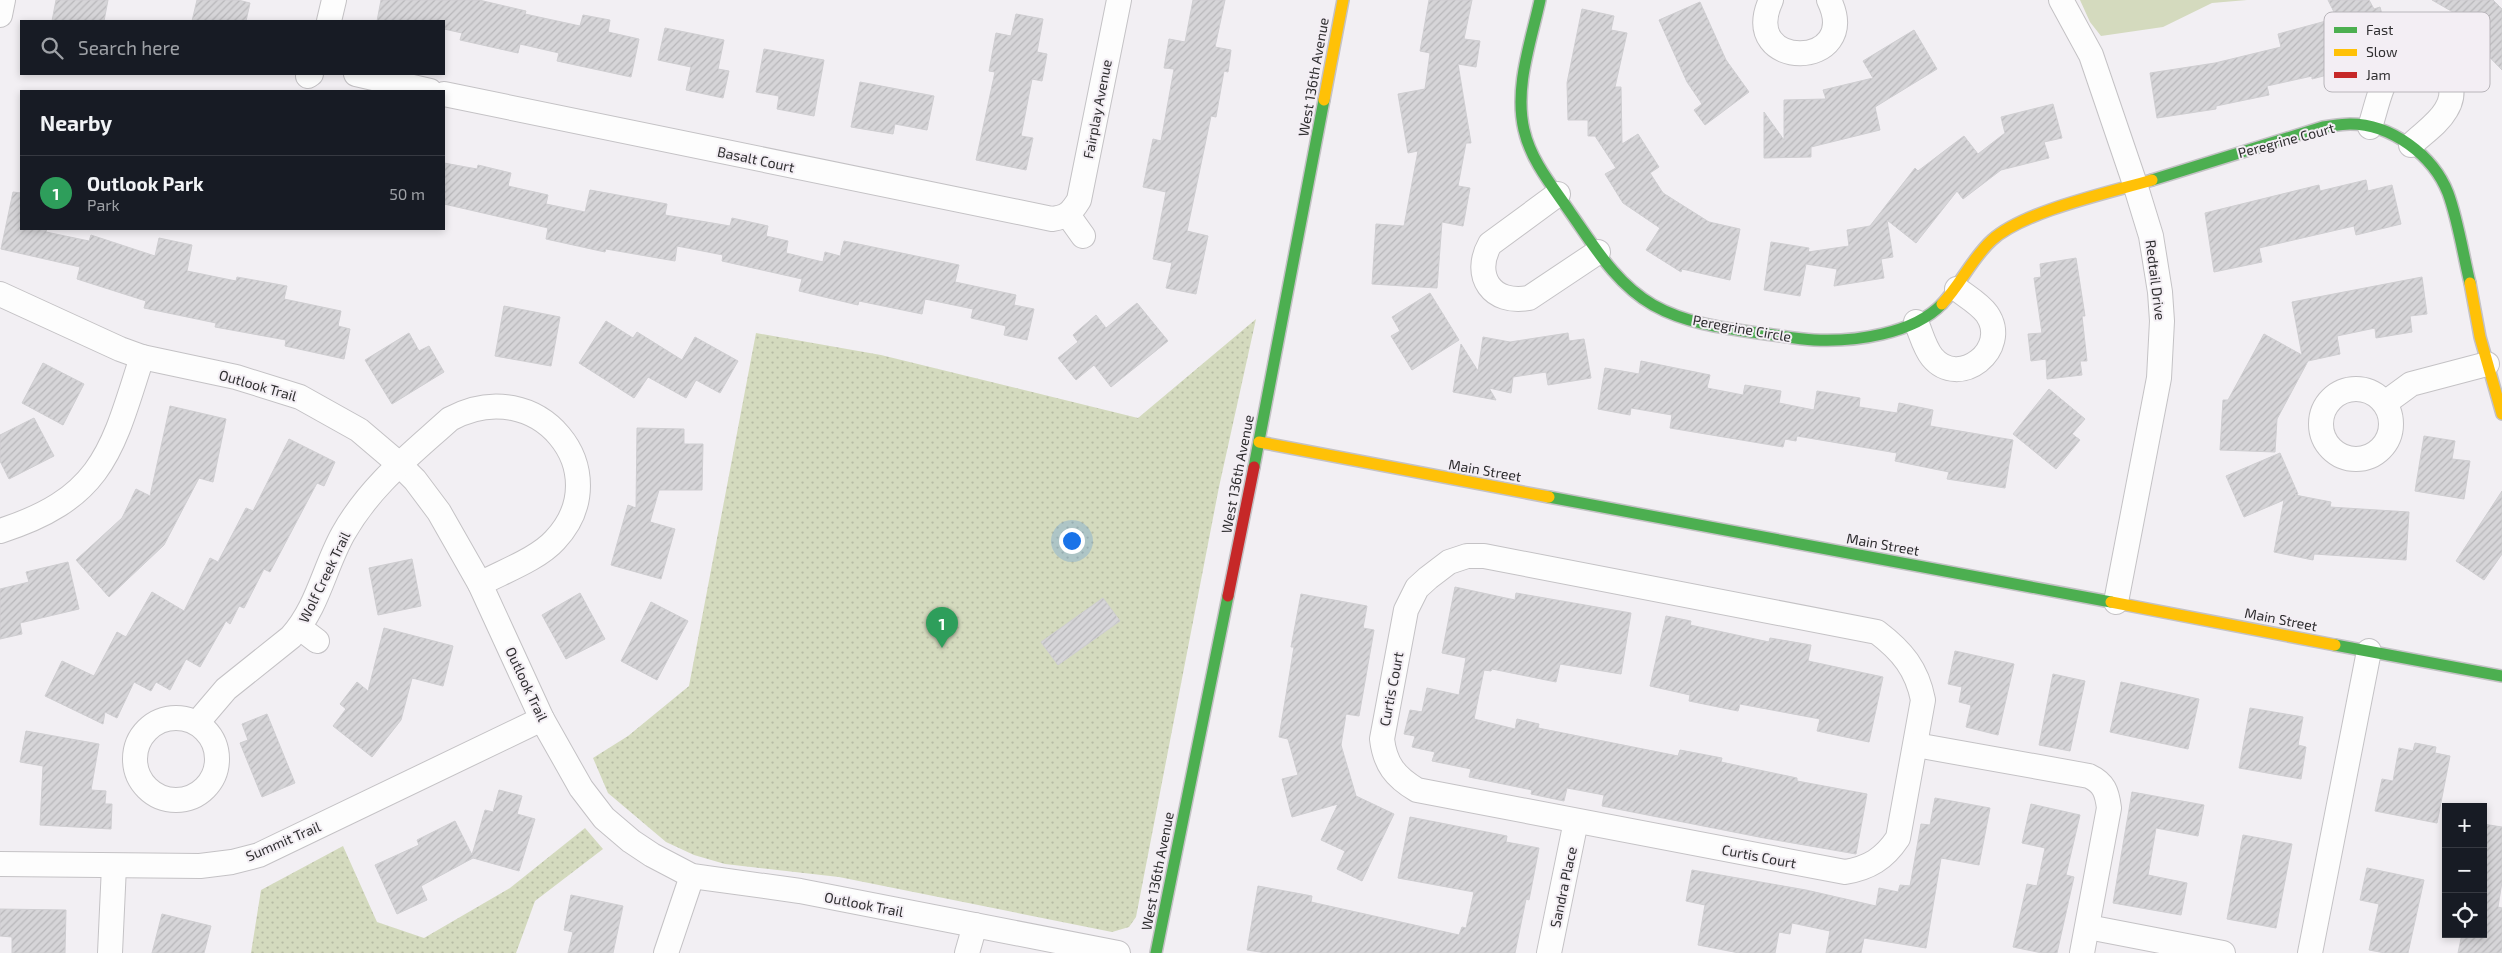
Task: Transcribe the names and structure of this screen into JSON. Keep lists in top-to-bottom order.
{
  "streets": {
    "street": [
      "West 136th Avenue",
      "Fairplay Avenue",
      "Peregrine Court",
      "Basalt Court",
      "Redtail Drive",
      "Peregrine Circle",
      "Outlook Trail",
      "Main Street",
      "Wolf Creek Trail",
      "Curtis Court",
      "Summit Trail",
      "Sandra Place"
    ]
  },
  "crossings": [
    ["West 136th Avenue", "Main Street"],
    ["Fairplay Avenue", "Basalt Court"],
    ["Peregrine Court", "Redtail Drive"],
    ["Peregrine Court", "Peregrine Circle"],
    ["Redtail Drive", "Peregrine Circle"],
    ["Redtail Drive", "Main Street"],
    ["Outlook Trail", "Wolf Creek Trail"],
    ["Outlook Trail", "Summit Trail"],
    ["Curtis Court", "Sandra Place"]
  ],
  "legend": ["Fast", "Slow", "Jam"],
  "page": {
    "search": "Search here",
    "heading": "Nearby",
    "list": [
      {
        "mark": "1",
        "name": "Outlook Park",
        "note": "Park",
        "value": "50 m"
      }
    ],
    "pins": "1",
    "map_buttons": ["+", "−"]
  }
}
